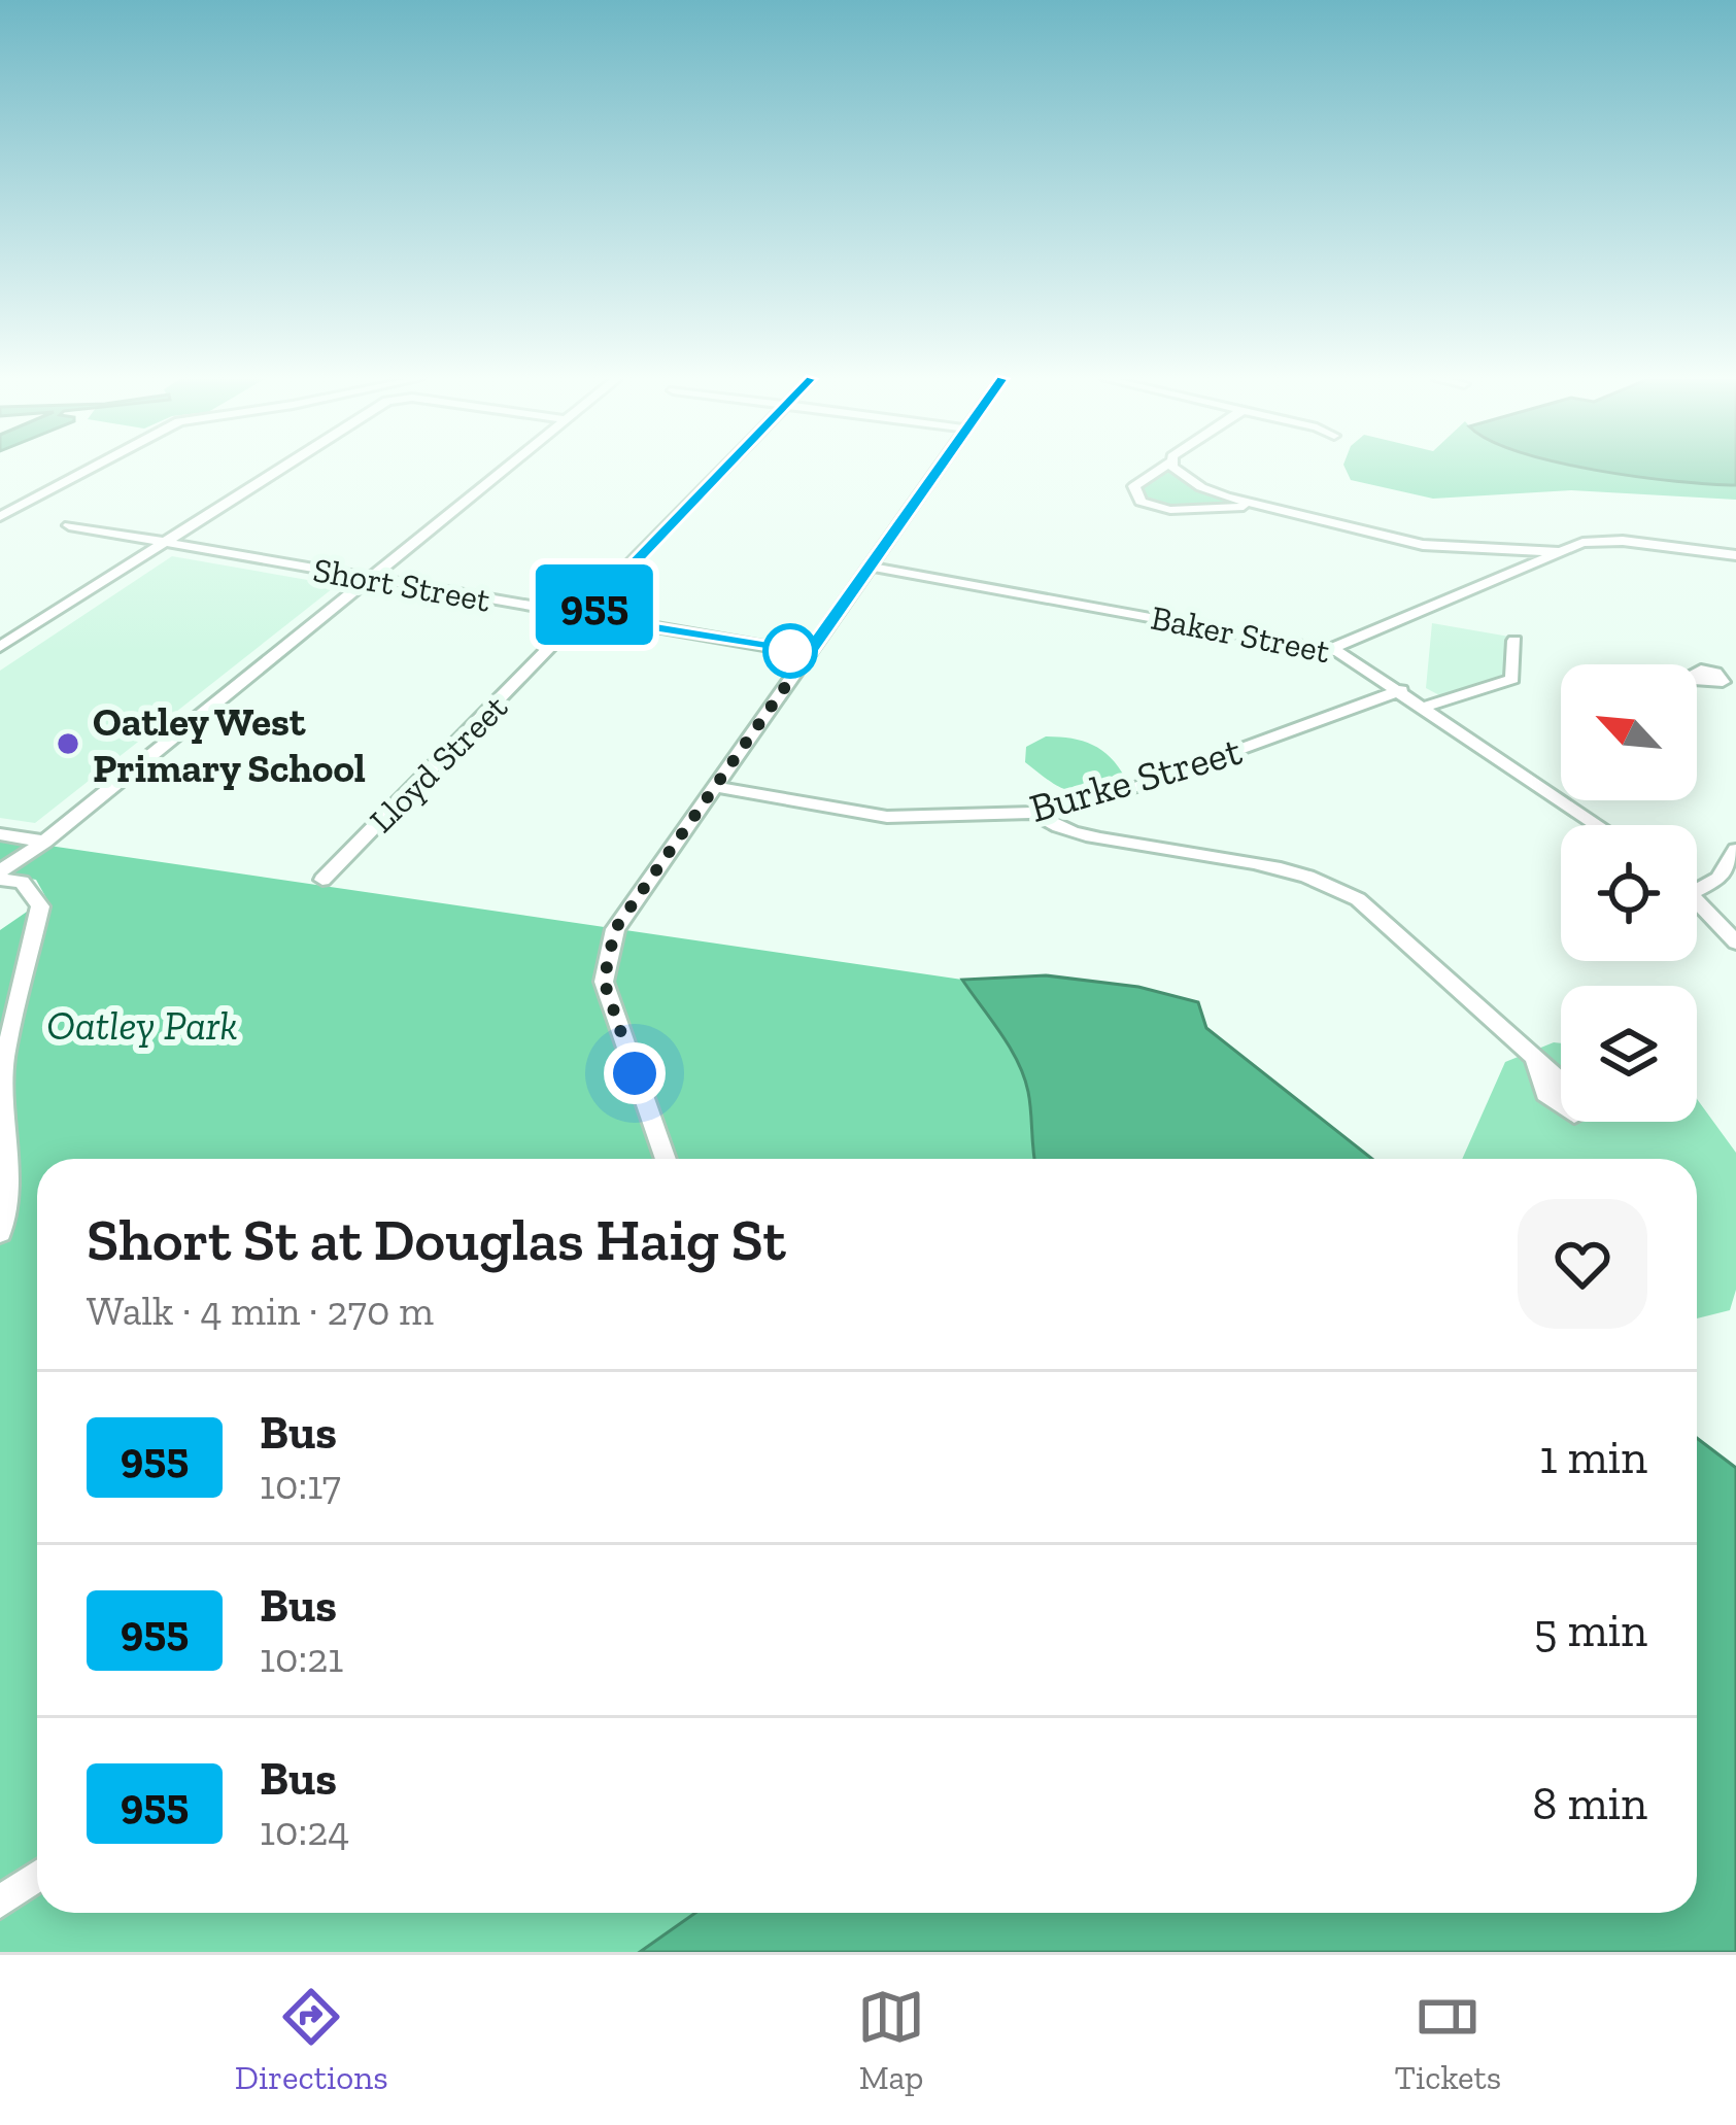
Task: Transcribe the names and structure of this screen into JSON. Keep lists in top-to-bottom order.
{
  "streets": {
    "street": [
      "Short Street",
      "Baker Street",
      "Lloyd Street",
      "Burke Street"
    ]
  },
  "crossings": [
    ["Short Street", "Lloyd Street"],
    ["Baker Street", "Burke Street"]
  ],
  "parks": ["Oatley Park"],
  "places": ["Oatley West Primary School"],
  "lines": ["bus line 955"],
  "north": "top left",
  "page": {
    "on_map": "955",
    "heading": ["Short St at Douglas Haig St", "Walk · 4 min · 270 m"],
    "list": [
      {
        "mark": "955",
        "name": "Bus",
        "note": "10:17",
        "value": "1 min"
      },
      {
        "mark": "955",
        "name": "Bus",
        "note": "10:21",
        "value": "5 min"
      },
      {
        "mark": "955",
        "name": "Bus",
        "note": "10:24",
        "value": "8 min"
      }
    ],
    "tabs": ["Directions", "Map", "Tickets"]
  }
}
